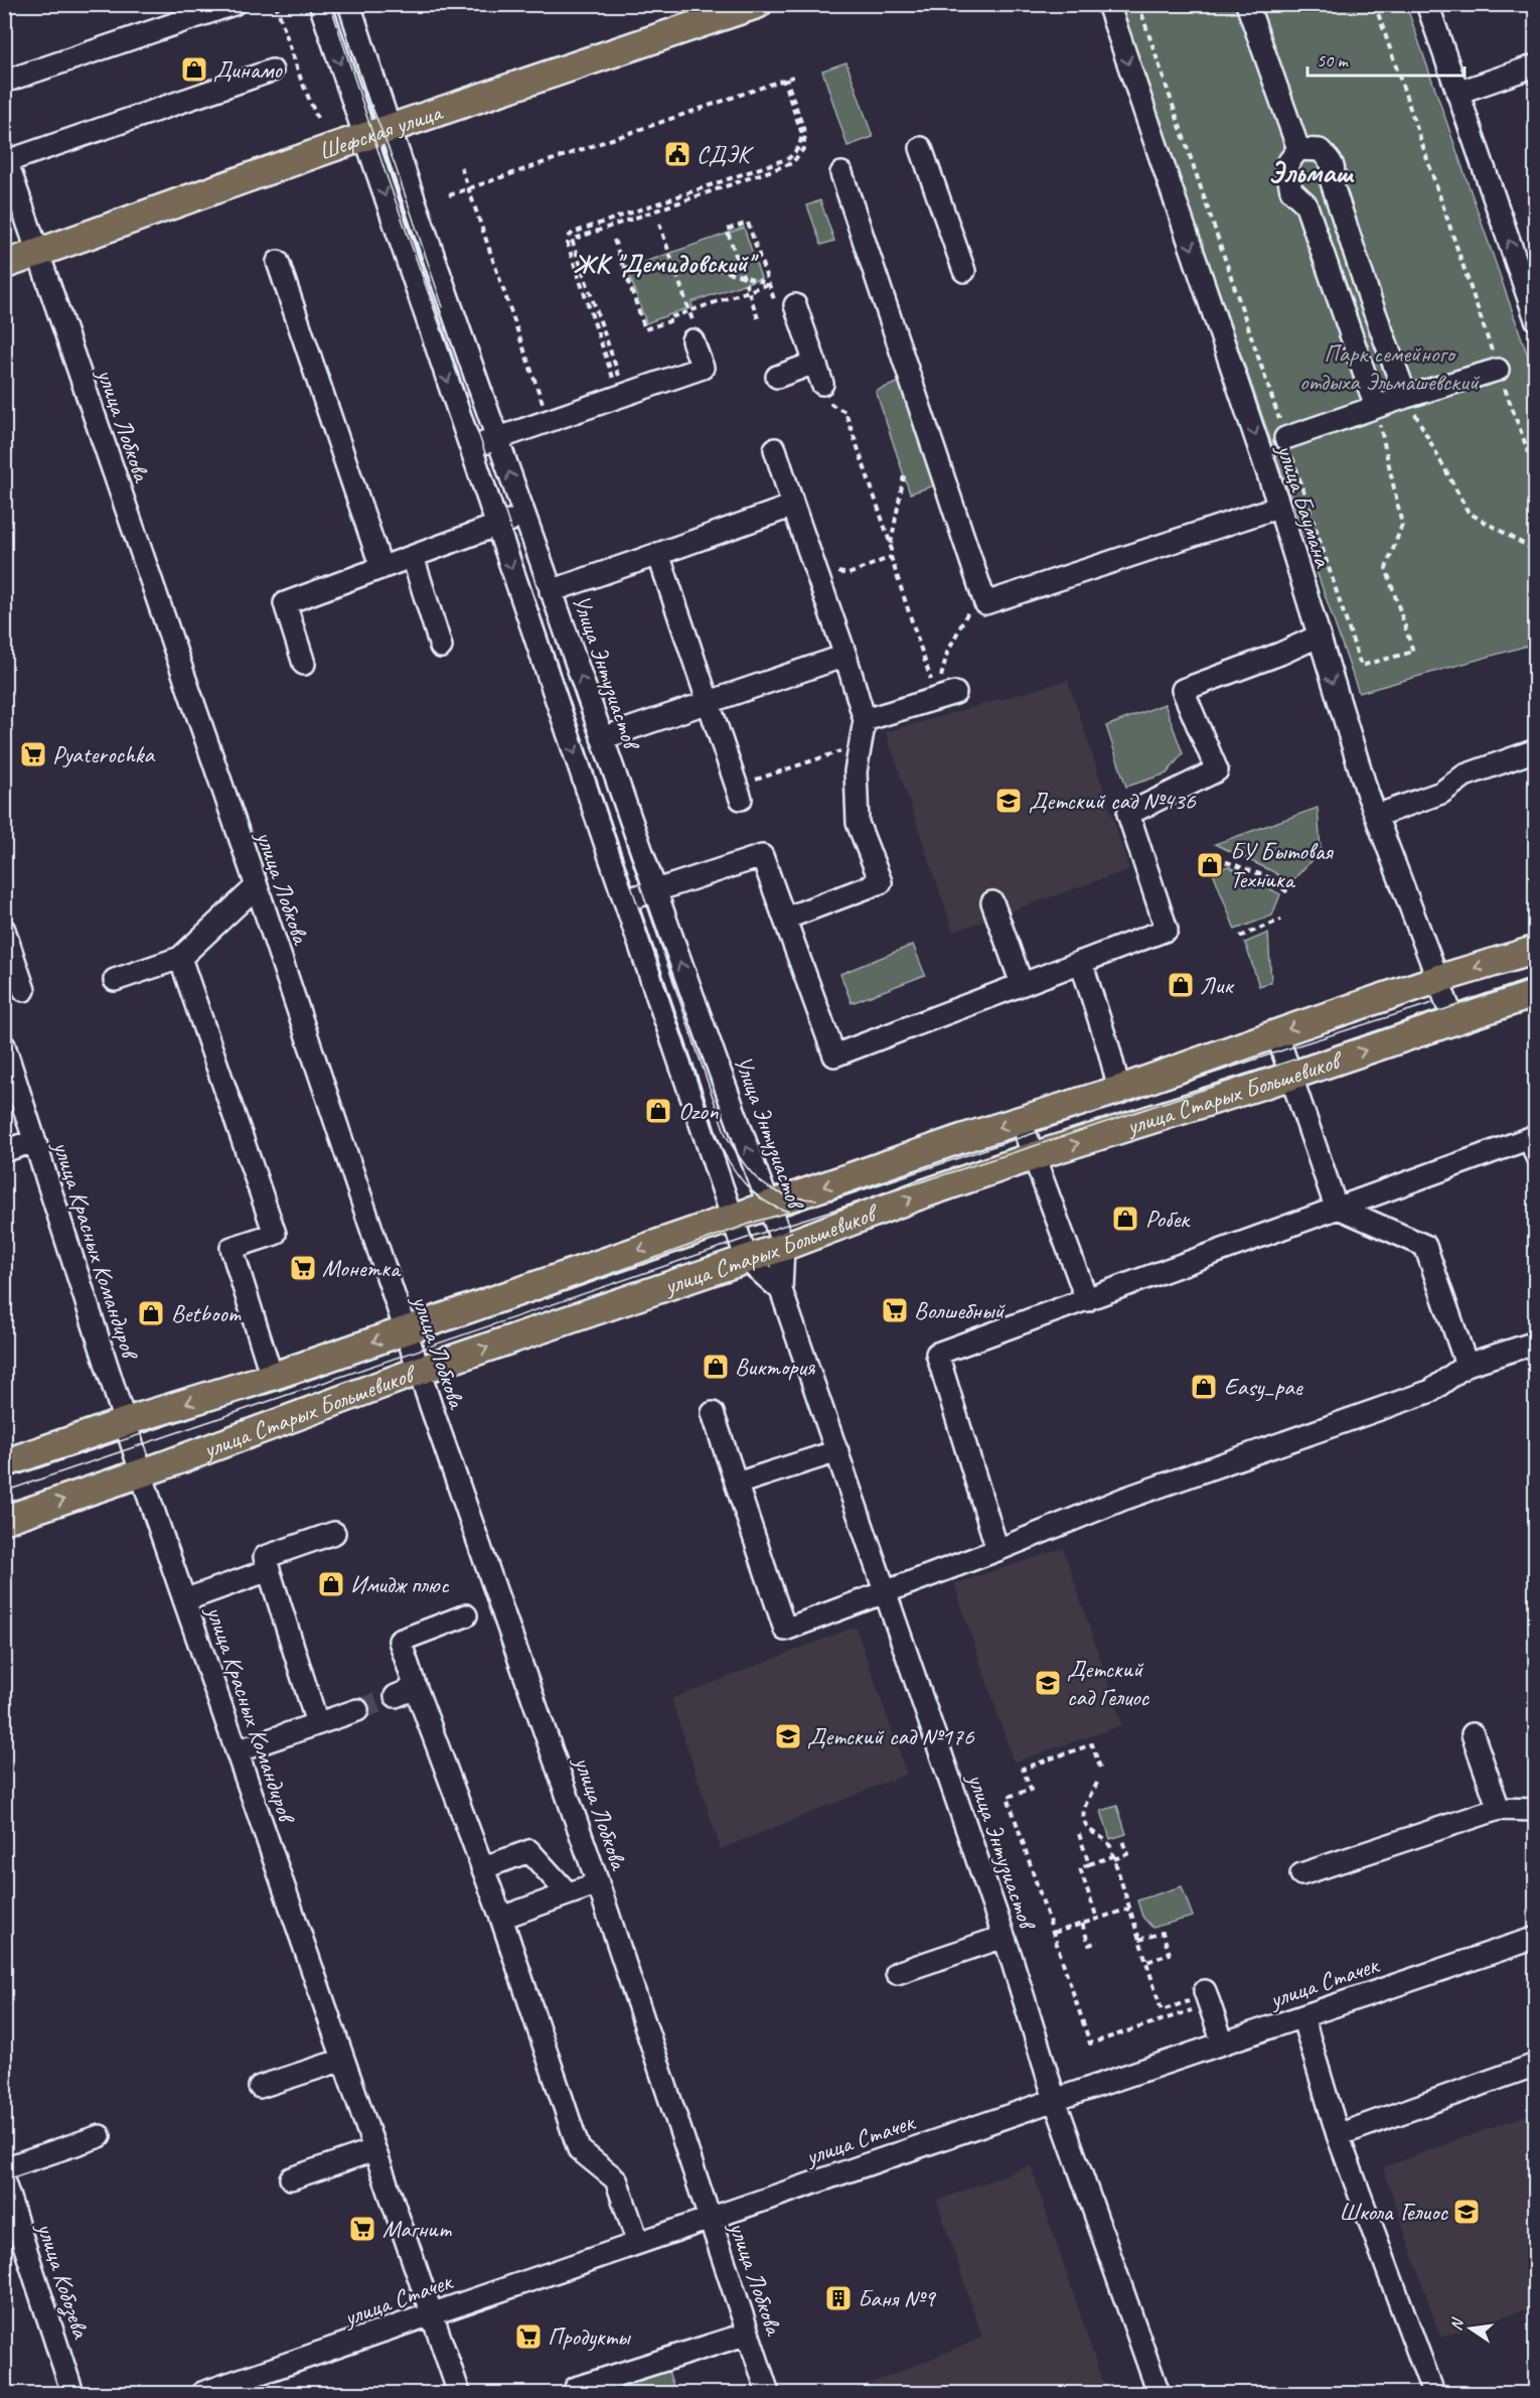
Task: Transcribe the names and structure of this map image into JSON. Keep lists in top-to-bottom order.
{
  "streets": {
    "main road": ["Шефская улица", "улица Старых Большевиков"],
    "street": [
      "улица Лобкова",
      "улица Баумана",
      "Улица Энтузиастов",
      "улица Красных Командиров",
      "улица Энтузиастов",
      "улица Стачек",
      "улица Кобозева"
    ]
  },
  "crossings": [
    ["Шефская улица", "улица Лобкова"],
    ["Шефская улица", "Улица Энтузиастов"],
    ["улица Лобкова", "улица Старых Большевиков"],
    ["улица Лобкова", "улица Стачек"],
    ["улица Баумана", "улица Старых Большевиков"],
    ["Улица Энтузиастов", "улица Старых Большевиков"],
    ["Улица Энтузиастов", "улица Энтузиастов"],
    ["улица Старых Большевиков", "улица Красных Командиров"],
    ["улица Красных Командиров", "улица Стачек"],
    ["улица Энтузиастов", "улица Стачек"]
  ],
  "districts": ["Эльмаш", "ЖК \"Демидовский\""],
  "parks": ["Парк семейного отдыха Эльмашевский"],
  "places": {
    "shop": [
      "Динамо",
      "БУ Бытовая Техника",
      "Лик",
      "Ozon",
      "Робек",
      "Betboom",
      "Виктория",
      "Easy_pae",
      "Имидж плюс"
    ],
    "public building": ["СДЭК"],
    "supermarket": [
      "Pyaterochka",
      "Монетка",
      "Волшебный",
      "Магнит",
      "Продукты"
    ],
    "school or university": [
      "Детский сад №436",
      "Детский сад Гелиос",
      "Детский сад №176",
      "Школа Гелиос"
    ],
    "building": ["Баня №9"]
  },
  "scale_bar": "50 m",
  "north": "left"
}
